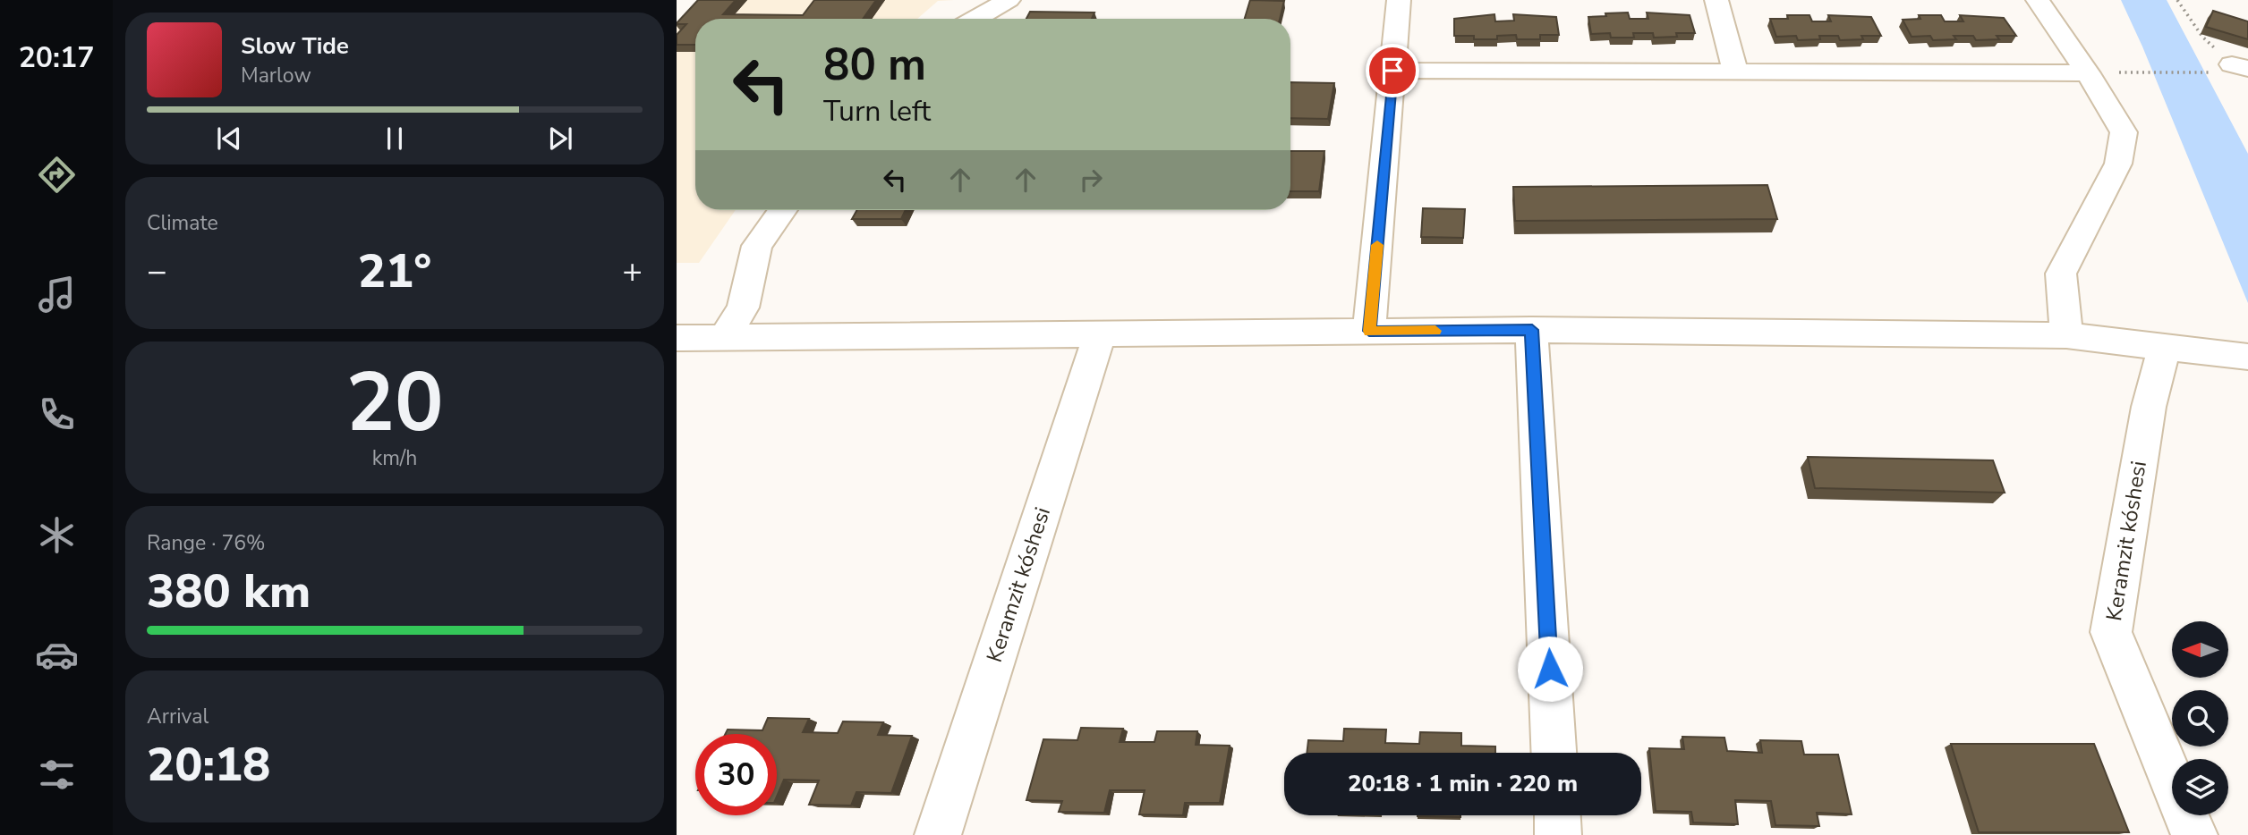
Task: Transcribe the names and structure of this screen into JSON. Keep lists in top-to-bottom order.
{
  "streets": {
    "street": ["Keramzit kóshesi"]
  },
  "north": "left",
  "page": {
    "tabs": "20:17",
    "turn": ["80 m", "Turn left"],
    "song": ["Slow Tide", "Marlow"],
    "tile": [
      "Climate",
      ["20", "km/h"],
      ["Range · 76%", "380 km"],
      ["Arrival", "20:18"]
    ],
    "heat": ["−", "21°", "+"],
    "limit": "30",
    "trip": "20:18 · 1 min · 220 m"
  }
}
